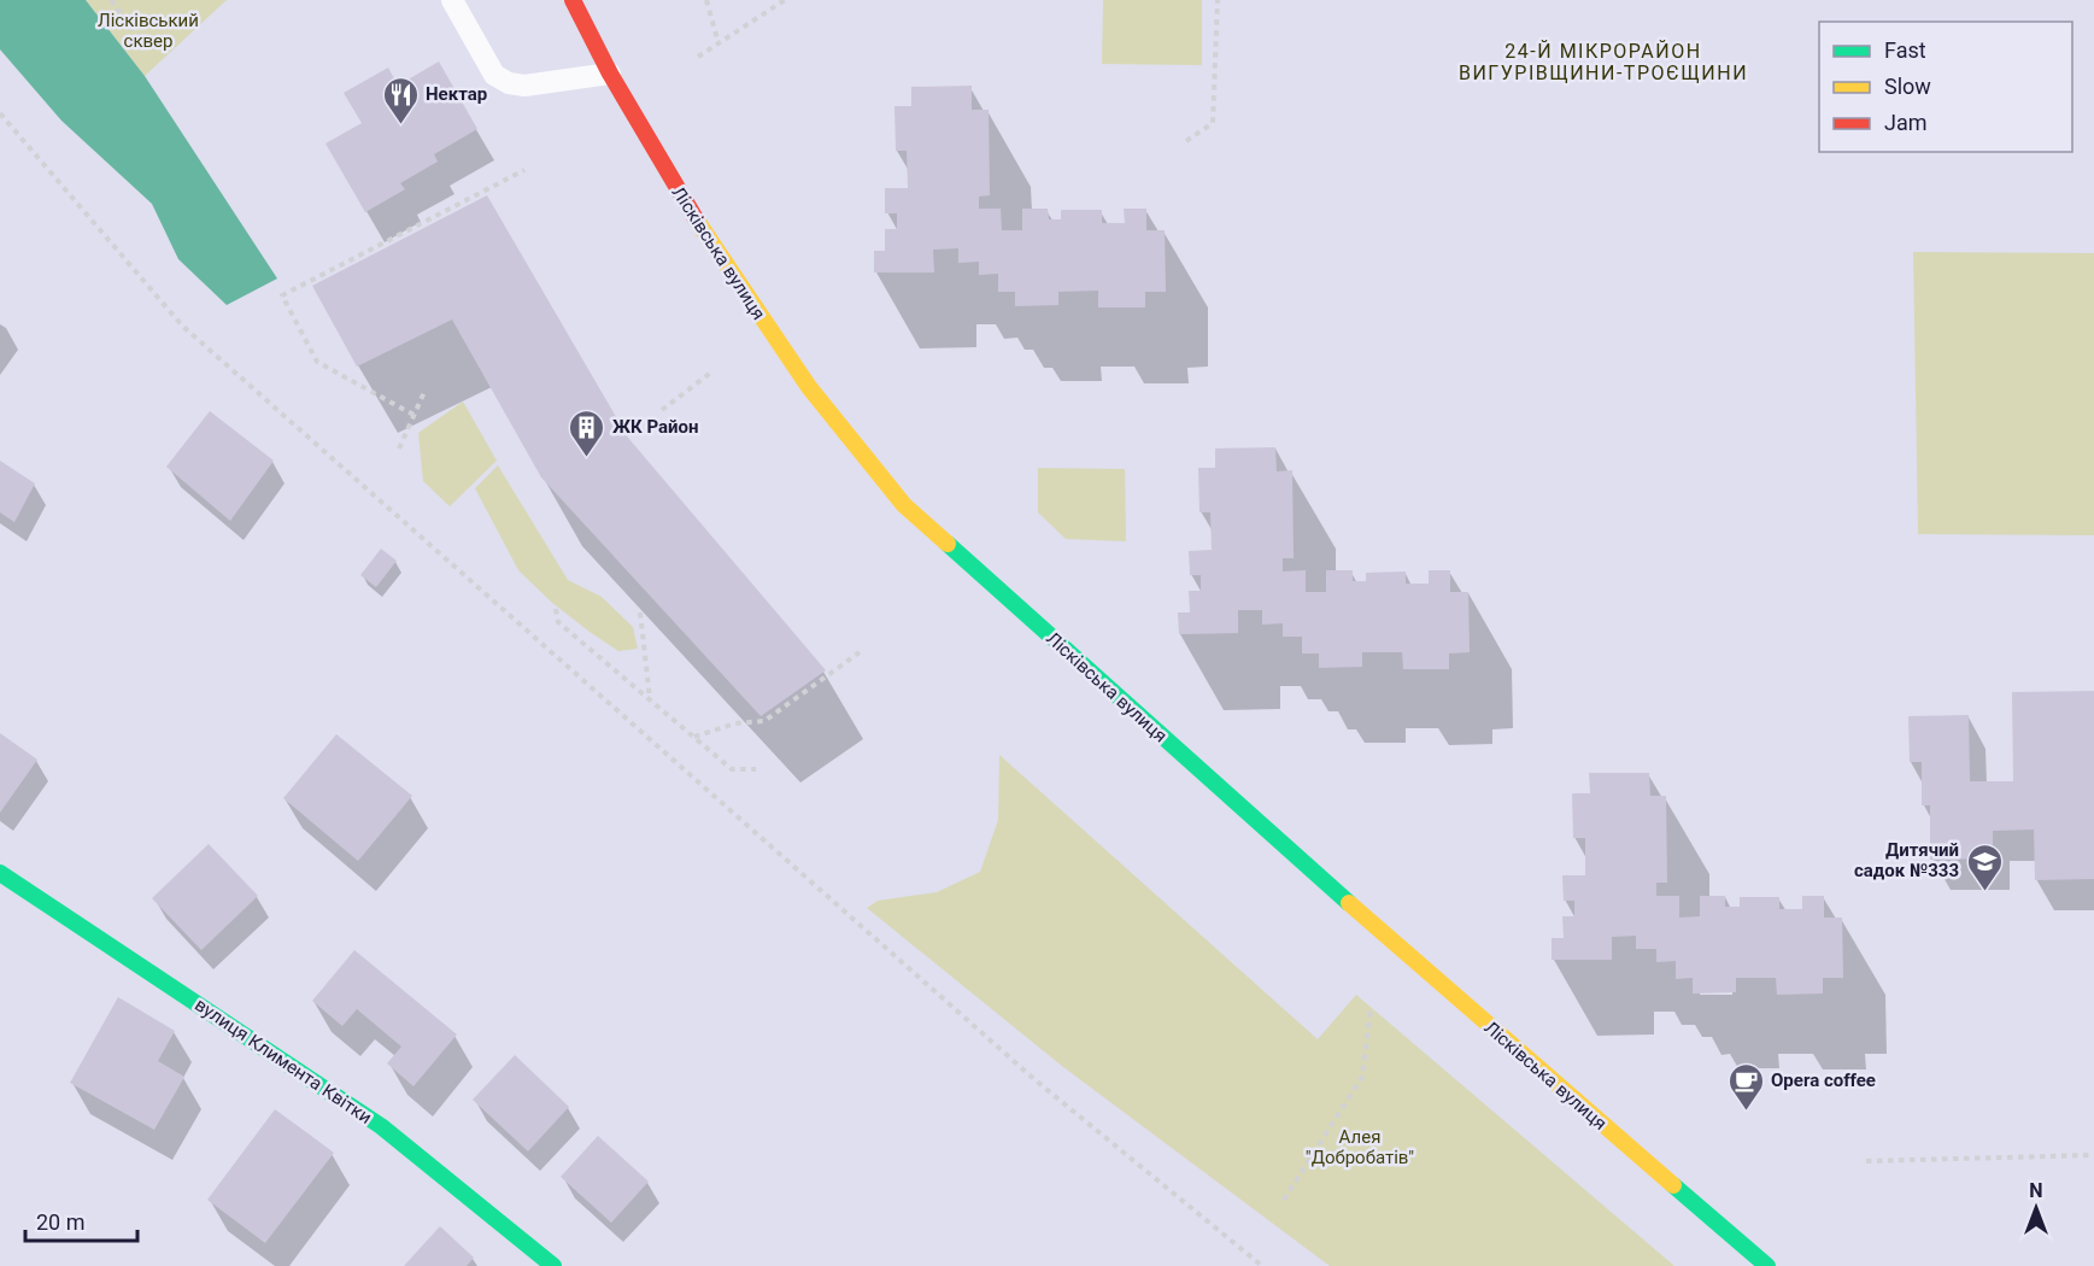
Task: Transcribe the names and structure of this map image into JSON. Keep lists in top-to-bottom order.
{
  "streets": {
    "street": ["Лісківська вулиця", "вулиця Климента Квітки"]
  },
  "districts": ["24-Й МІКРОРАЙОН ВИГУРІВЩИНИ-ТРОЄЩИНИ"],
  "parks": ["Лісківський сквер", "Алея \"Добробатів\""],
  "places": {
    "restaurant": ["Нектар"],
    "building": ["ЖК Район"],
    "school or university": ["Дитячий садок №333"],
    "cafe": ["Opera coffee"]
  },
  "legend": ["Fast", "Slow", "Jam"],
  "scale_bar": "20 m",
  "north": "top"
}
